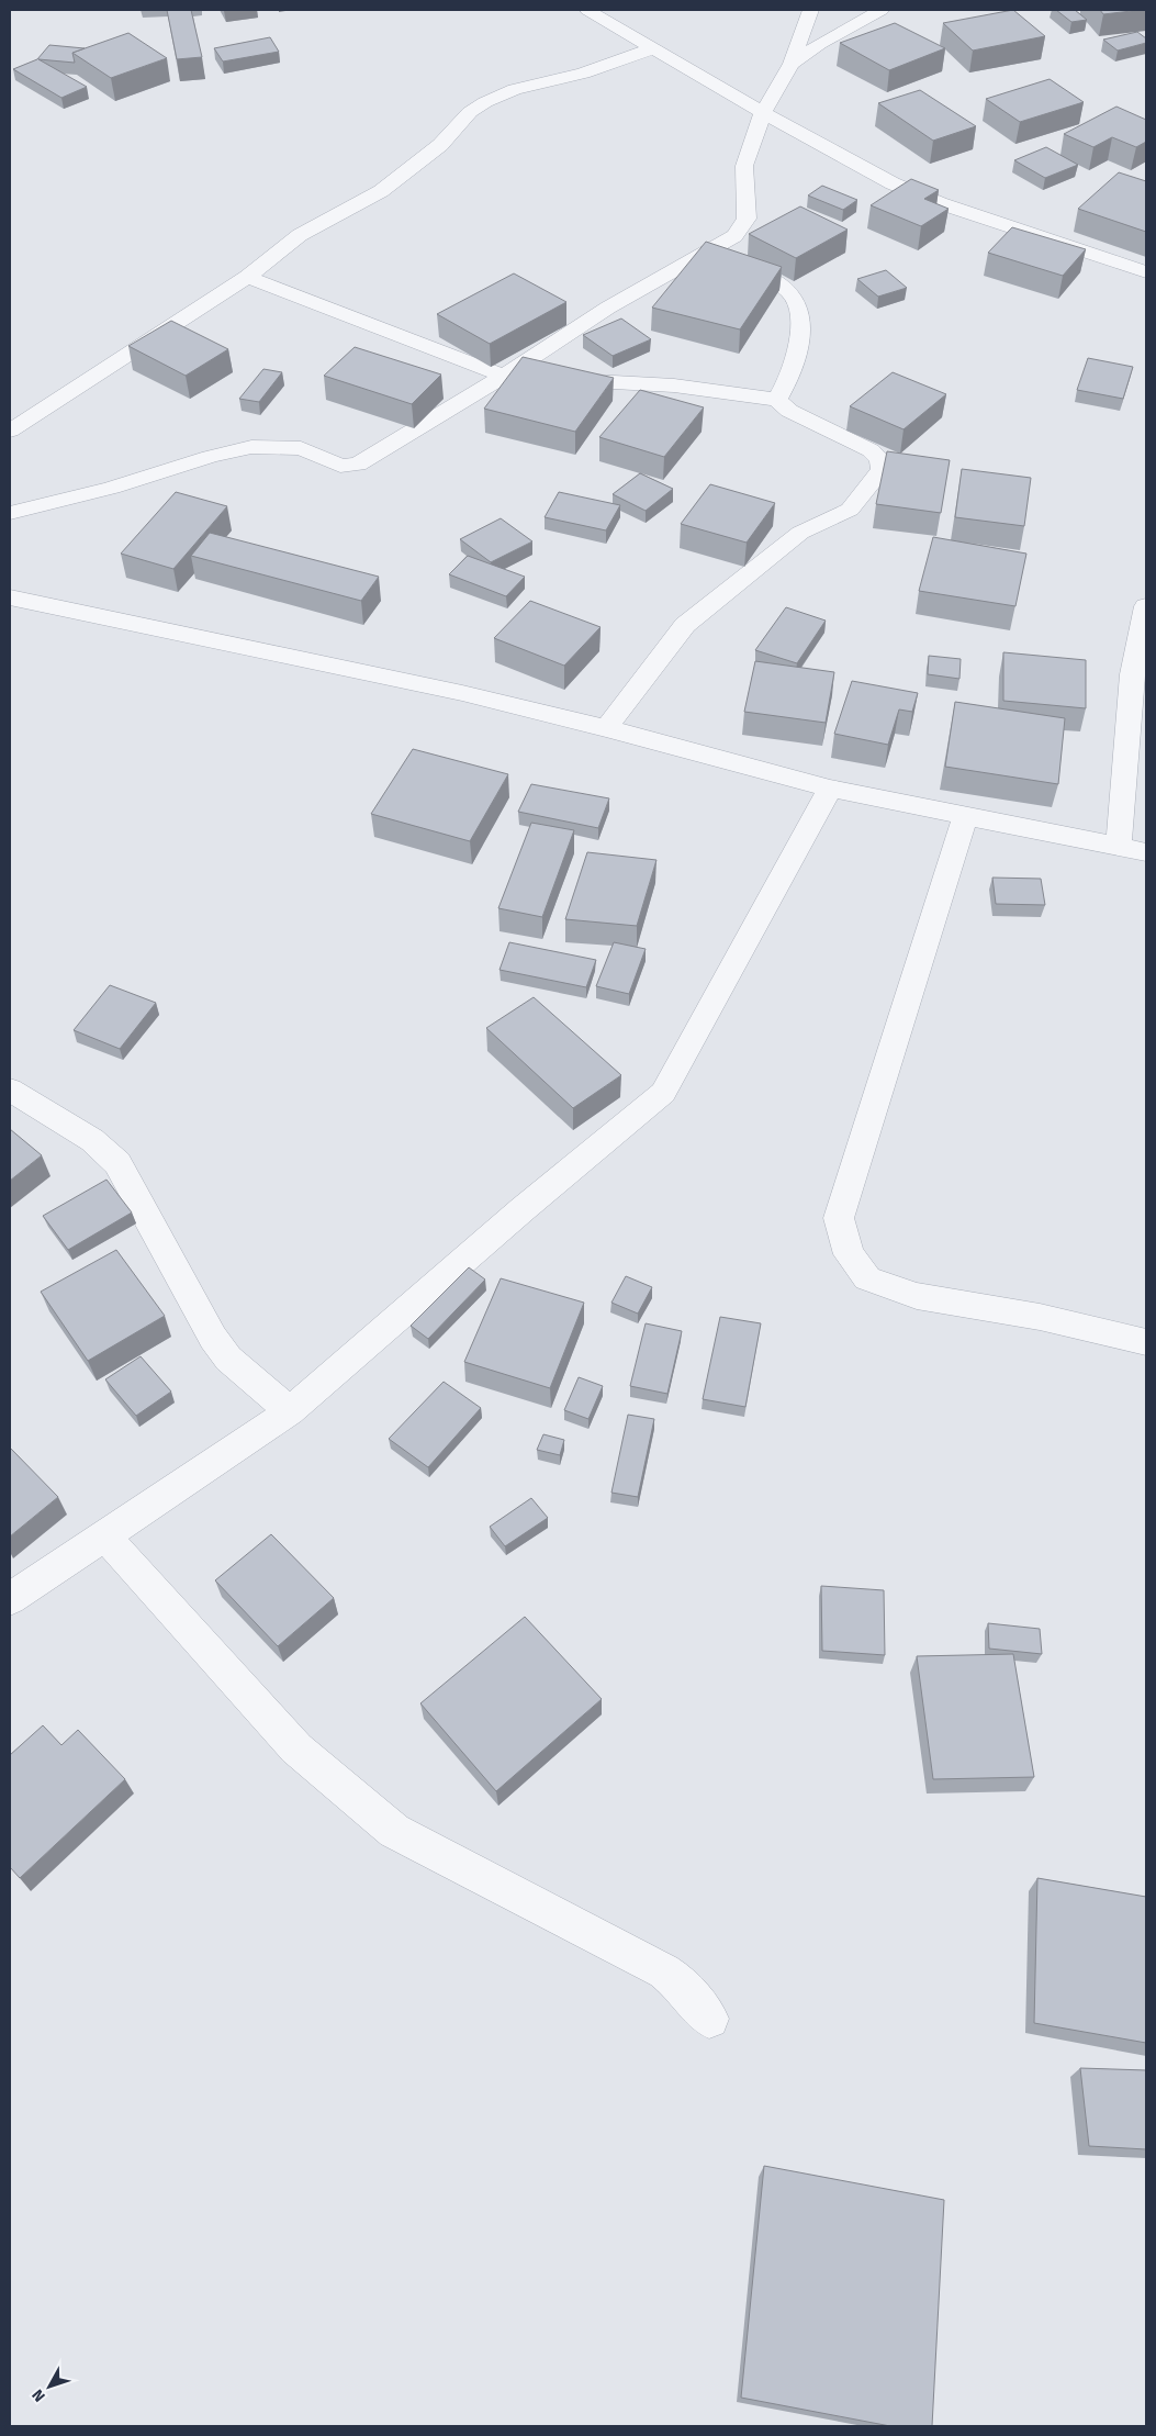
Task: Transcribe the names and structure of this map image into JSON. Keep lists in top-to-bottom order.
{
  "north": "bottom left"
}
